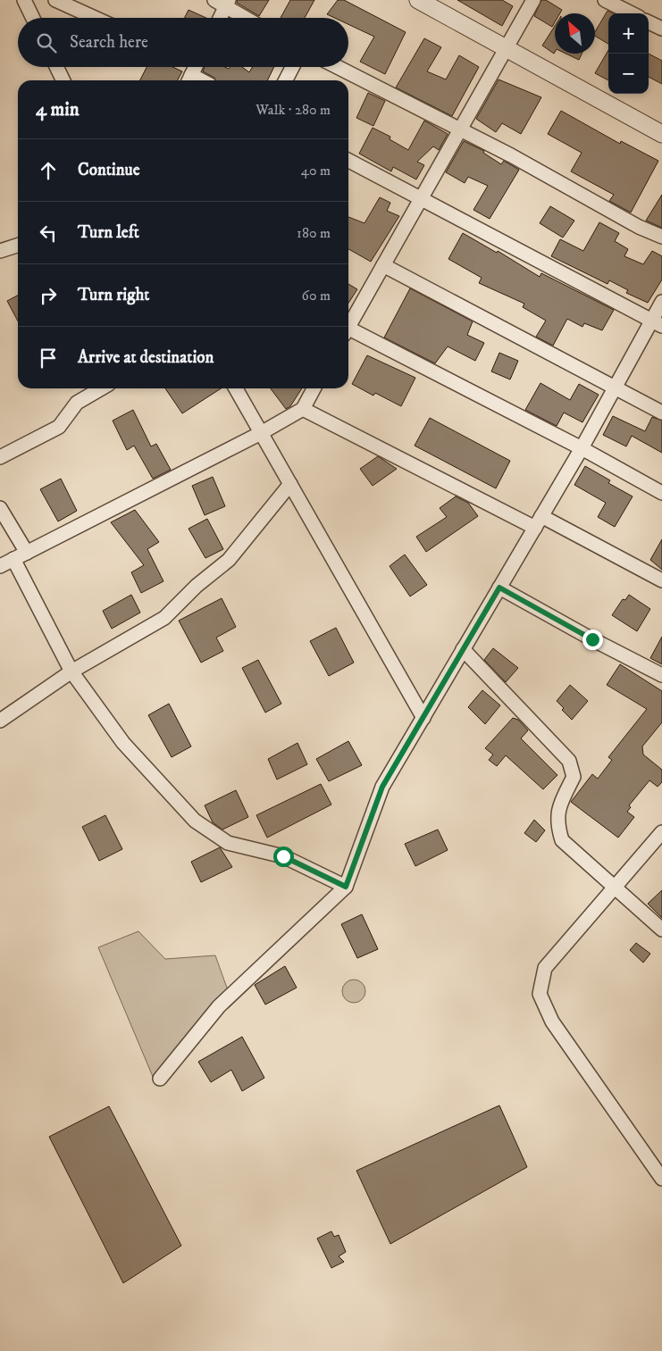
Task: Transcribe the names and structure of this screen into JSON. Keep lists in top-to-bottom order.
{
  "north": "top left",
  "page": {
    "map_buttons": ["+", "−"],
    "search": "Search here",
    "heading": ["4 min", "Walk · 280 m"],
    "list": [
      ["Continue", "40 m"],
      ["Turn left", "180 m"],
      ["Turn right", "60 m"],
      "Arrive at destination"
    ]
  }
}
